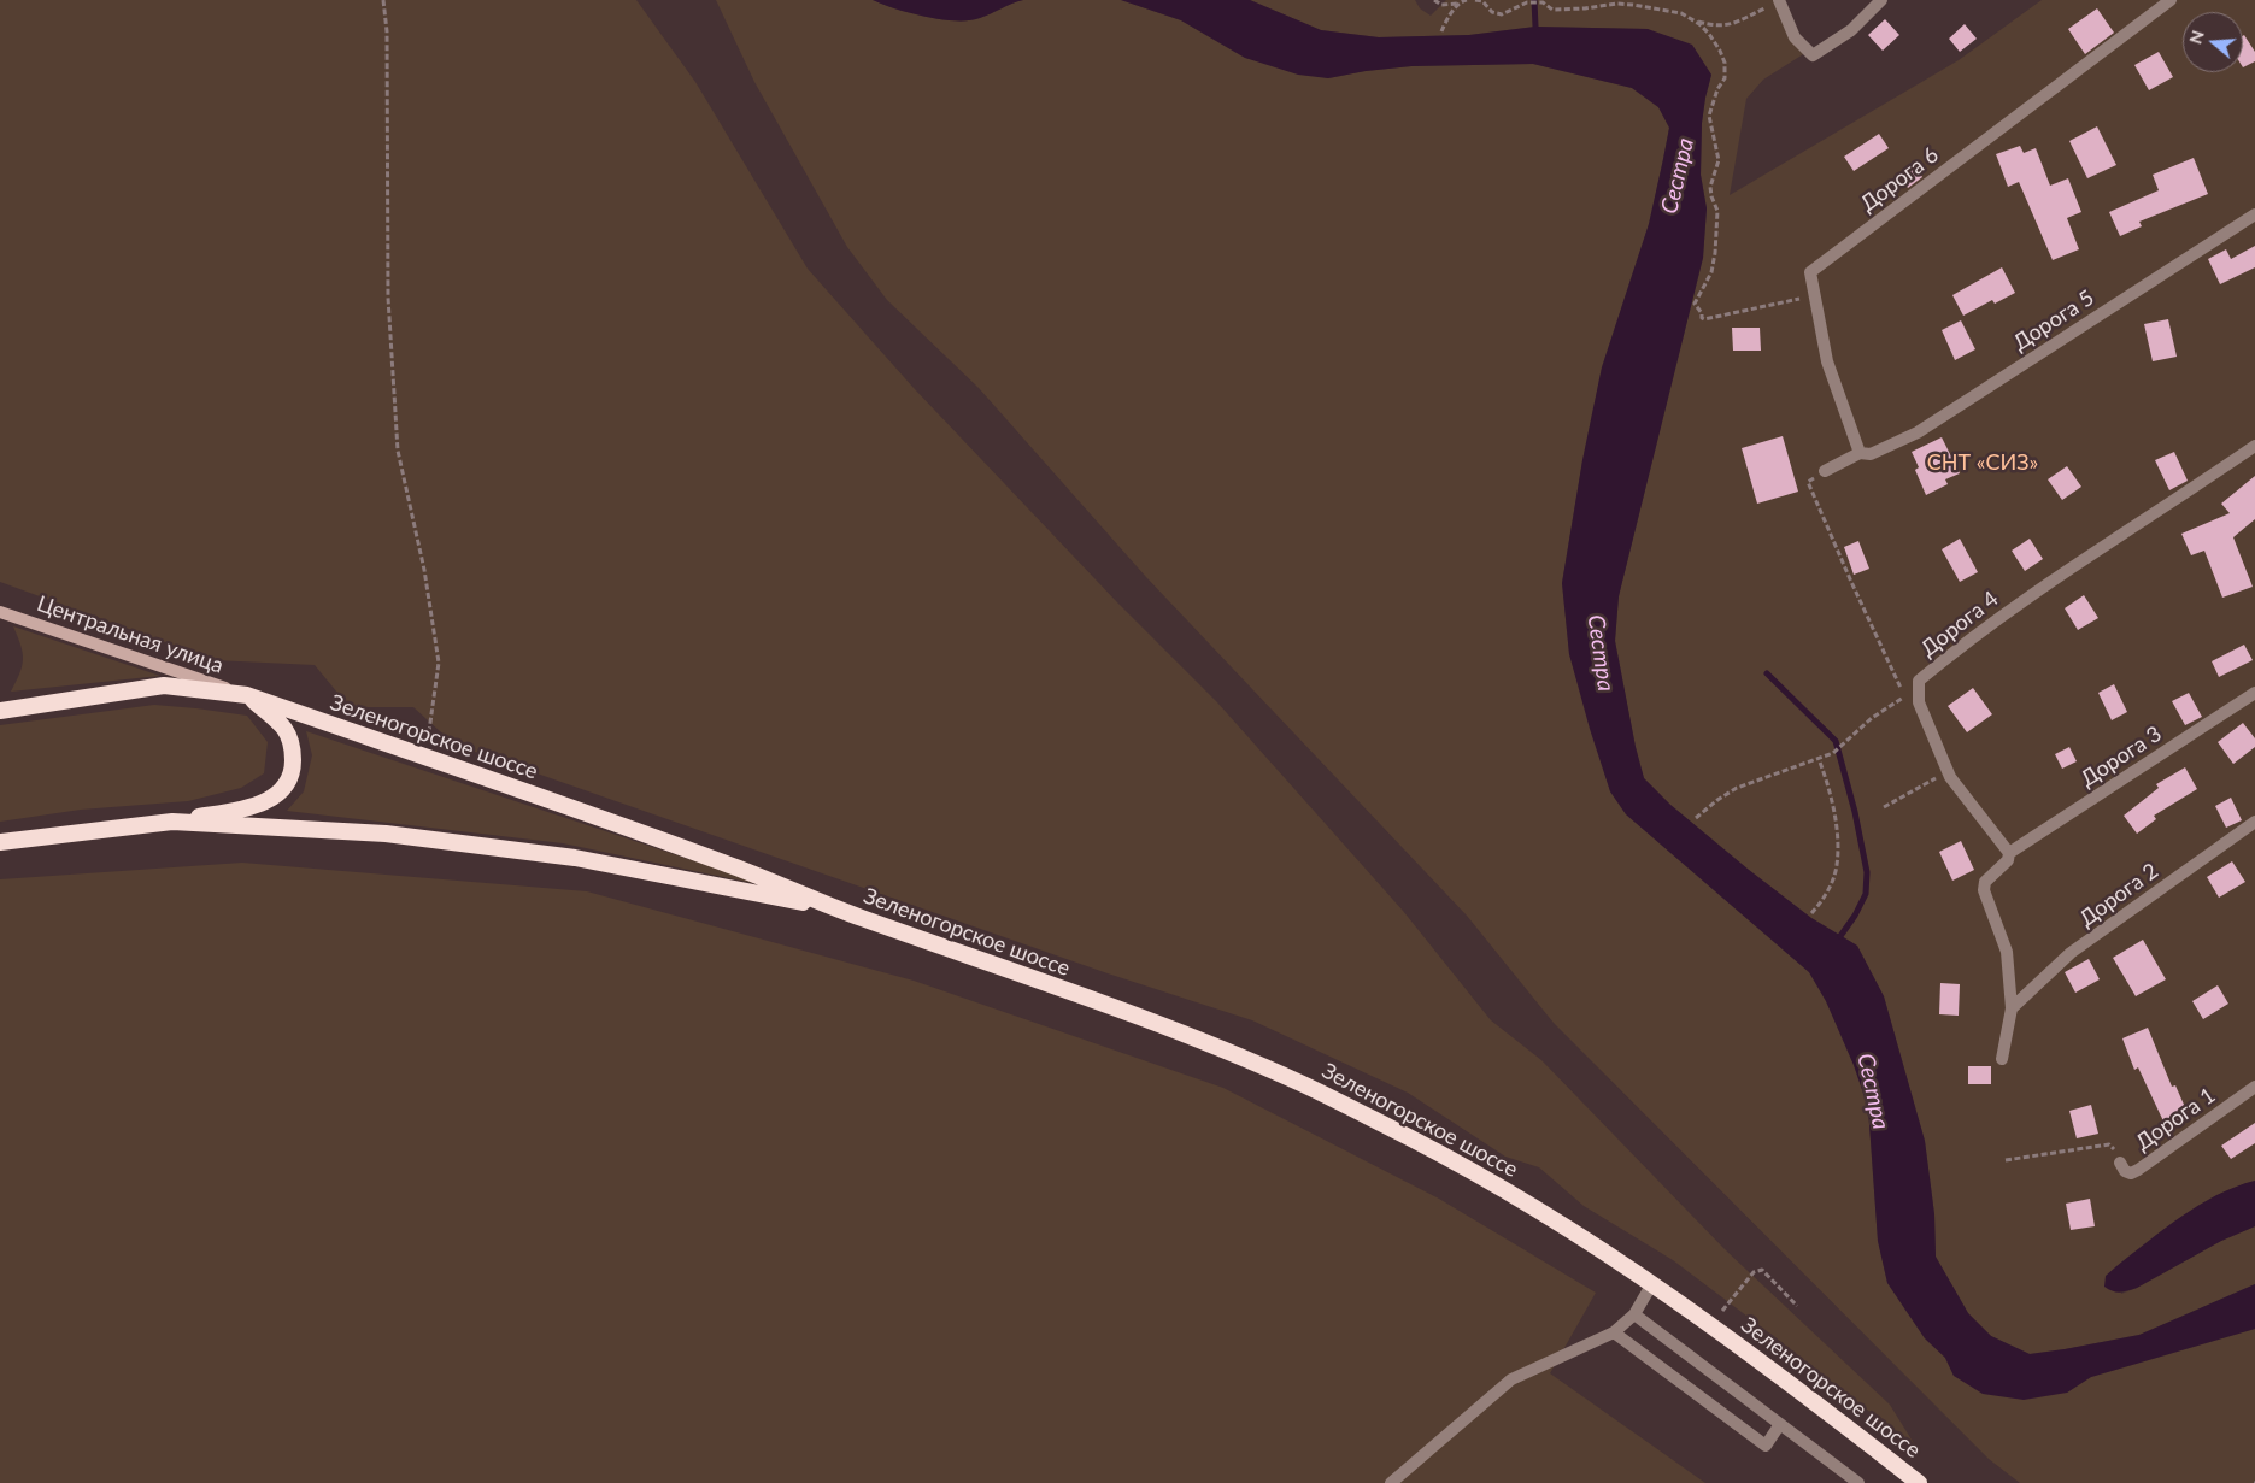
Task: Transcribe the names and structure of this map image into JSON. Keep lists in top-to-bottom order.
{
  "streets": {
    "highway": ["Зеленогорское шоссе"],
    "main road": ["Центральная улица"],
    "street": [
      "Дорога 6",
      "Дорога 5",
      "Дорога 4",
      "Дорога 3",
      "Дорога 2",
      "Дорога 1"
    ]
  },
  "crossings": [
    ["Дорога 6", "Дорога 5"],
    ["Дорога 4", "Дорога 3"],
    ["Центральная улица", "Зеленогорское шоссе"]
  ],
  "water": ["Сестра"],
  "parks": ["СНТ «СИЗ»"],
  "north": "left"
}
